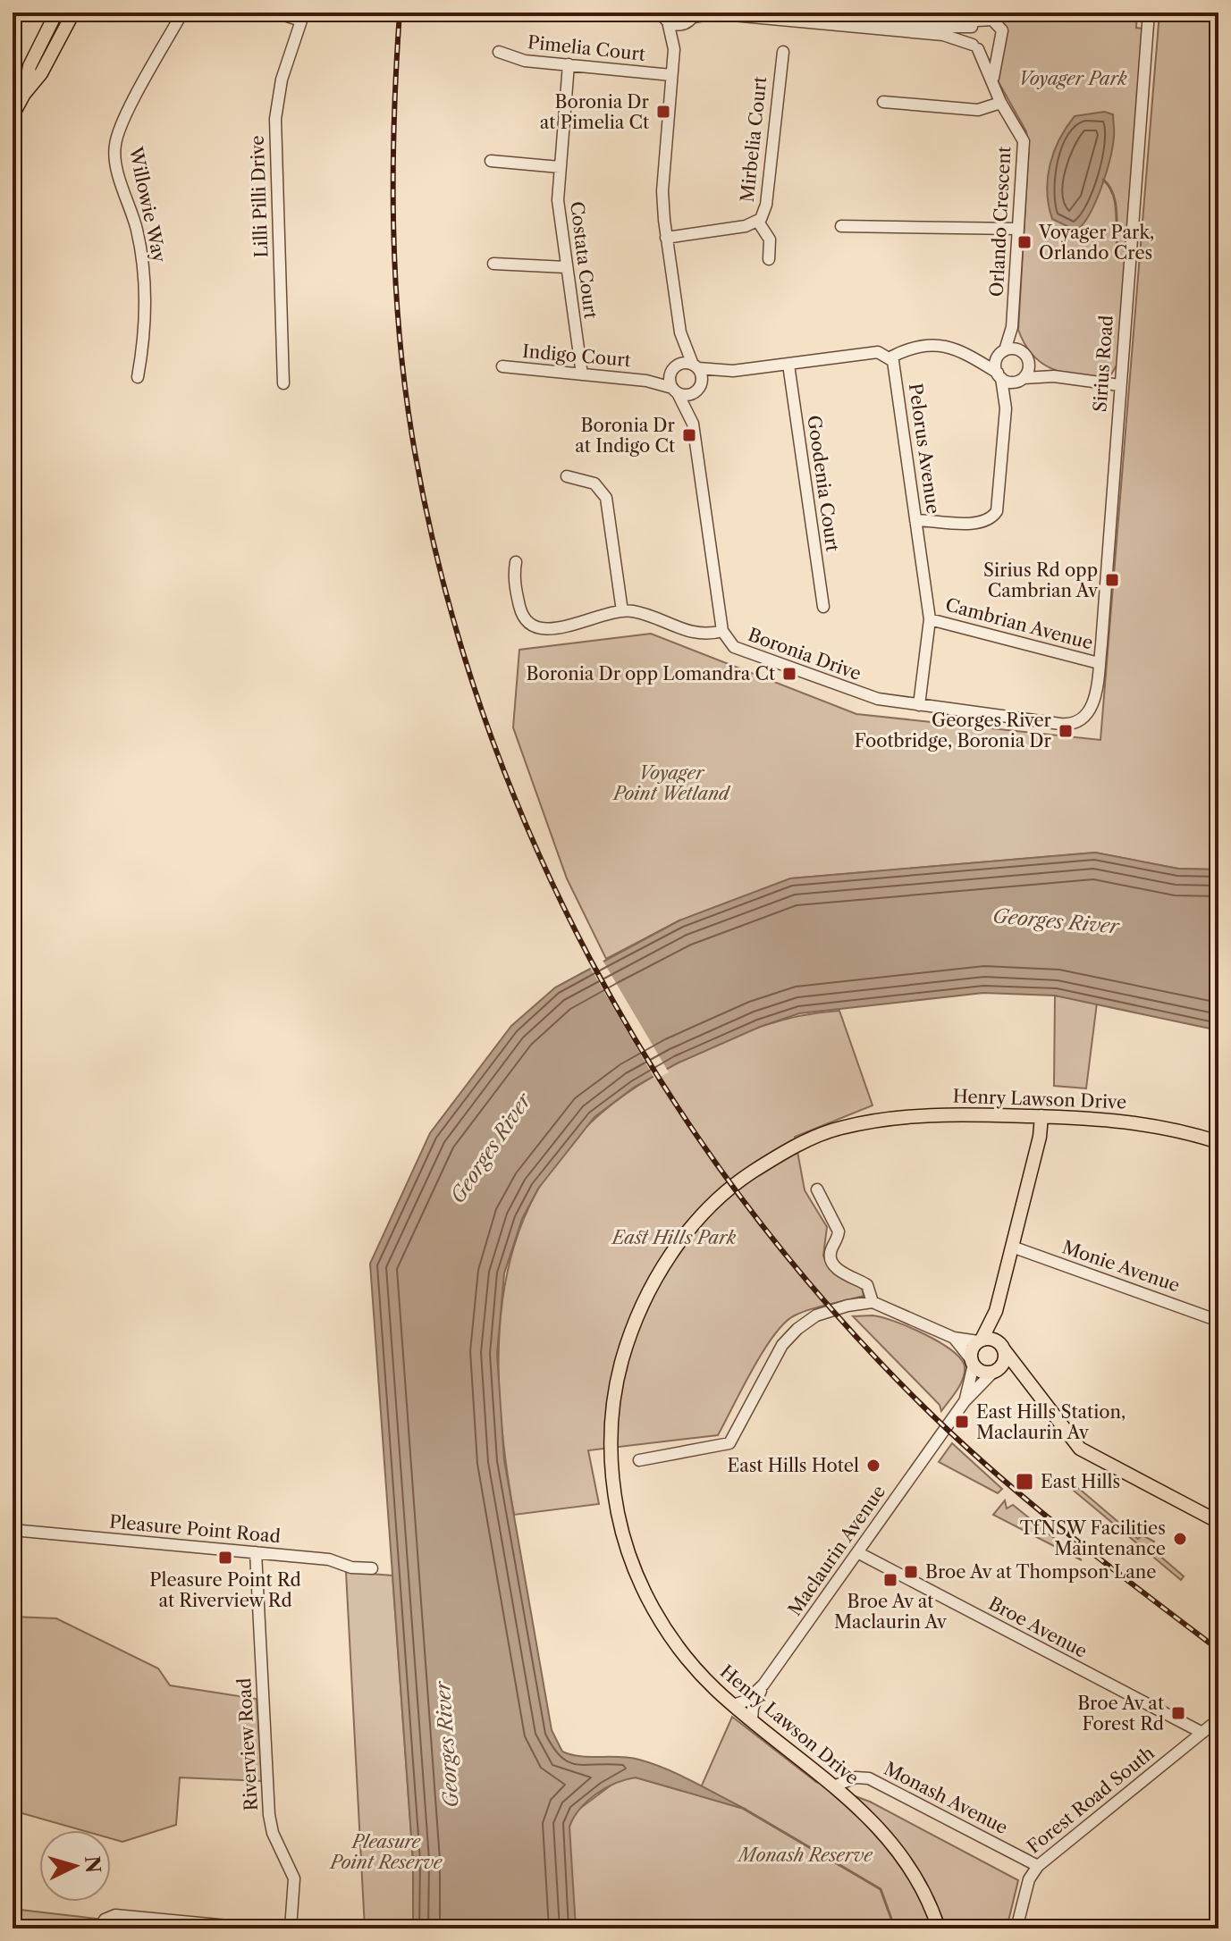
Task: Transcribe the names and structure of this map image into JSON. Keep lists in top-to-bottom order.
{
  "streets": {
    "main road": ["Henry Lawson Drive"],
    "street": [
      "Pimelia Court",
      "Mirbelia Court",
      "Lilli Pilli Drive",
      "Willowie Way",
      "Orlando Crescent",
      "Costata Court",
      "Indigo Court",
      "Sirius Road",
      "Pelorus Avenue",
      "Goodenia Court",
      "Cambrian Avenue",
      "Boronia Drive",
      "Monie Avenue",
      "Pleasure Point Road",
      "Maclaurin Avenue",
      "Broe Avenue",
      "Riverview Road",
      "Monash Avenue",
      "Forest Road South"
    ]
  },
  "crossings": [
    ["Pimelia Court", "Costata Court"],
    ["Costata Court", "Indigo Court"],
    ["Indigo Court", "Boronia Drive"],
    ["Sirius Road", "Cambrian Avenue"],
    ["Sirius Road", "Boronia Drive"],
    ["Pelorus Avenue", "Cambrian Avenue"],
    ["Pelorus Avenue", "Boronia Drive"],
    ["Henry Lawson Drive", "Maclaurin Avenue"],
    ["Henry Lawson Drive", "Monash Avenue"],
    ["Pleasure Point Road", "Riverview Road"],
    ["Maclaurin Avenue", "Broe Avenue"],
    ["Broe Avenue", "Forest Road South"],
    ["Monash Avenue", "Forest Road South"]
  ],
  "water": ["Georges River"],
  "parks": [
    "Voyager Park",
    "Voyager Point Wetland",
    "East Hills Park",
    "Pleasure Point Reserve",
    "Monash Reserve"
  ],
  "places": {
    "transit": [
      "Boronia Dr at Pimelia Ct",
      "Voyager Park, Orlando Cres",
      "Boronia Dr at Indigo Ct",
      "Sirius Rd opp Cambrian Av",
      "Boronia Dr opp Lomandra Ct",
      "Georges River Footbridge, Boronia Dr",
      "East Hills Station, Maclaurin Av",
      "East Hills",
      "Pleasure Point Rd at Riverview Rd",
      "Broe Av at Thompson Lane",
      "Broe Av at Maclaurin Av",
      "Broe Av at Forest Rd"
    ],
    "other": ["East Hills Hotel", "TfNSW Facilities Maintenance"]
  },
  "north": "right"
}
